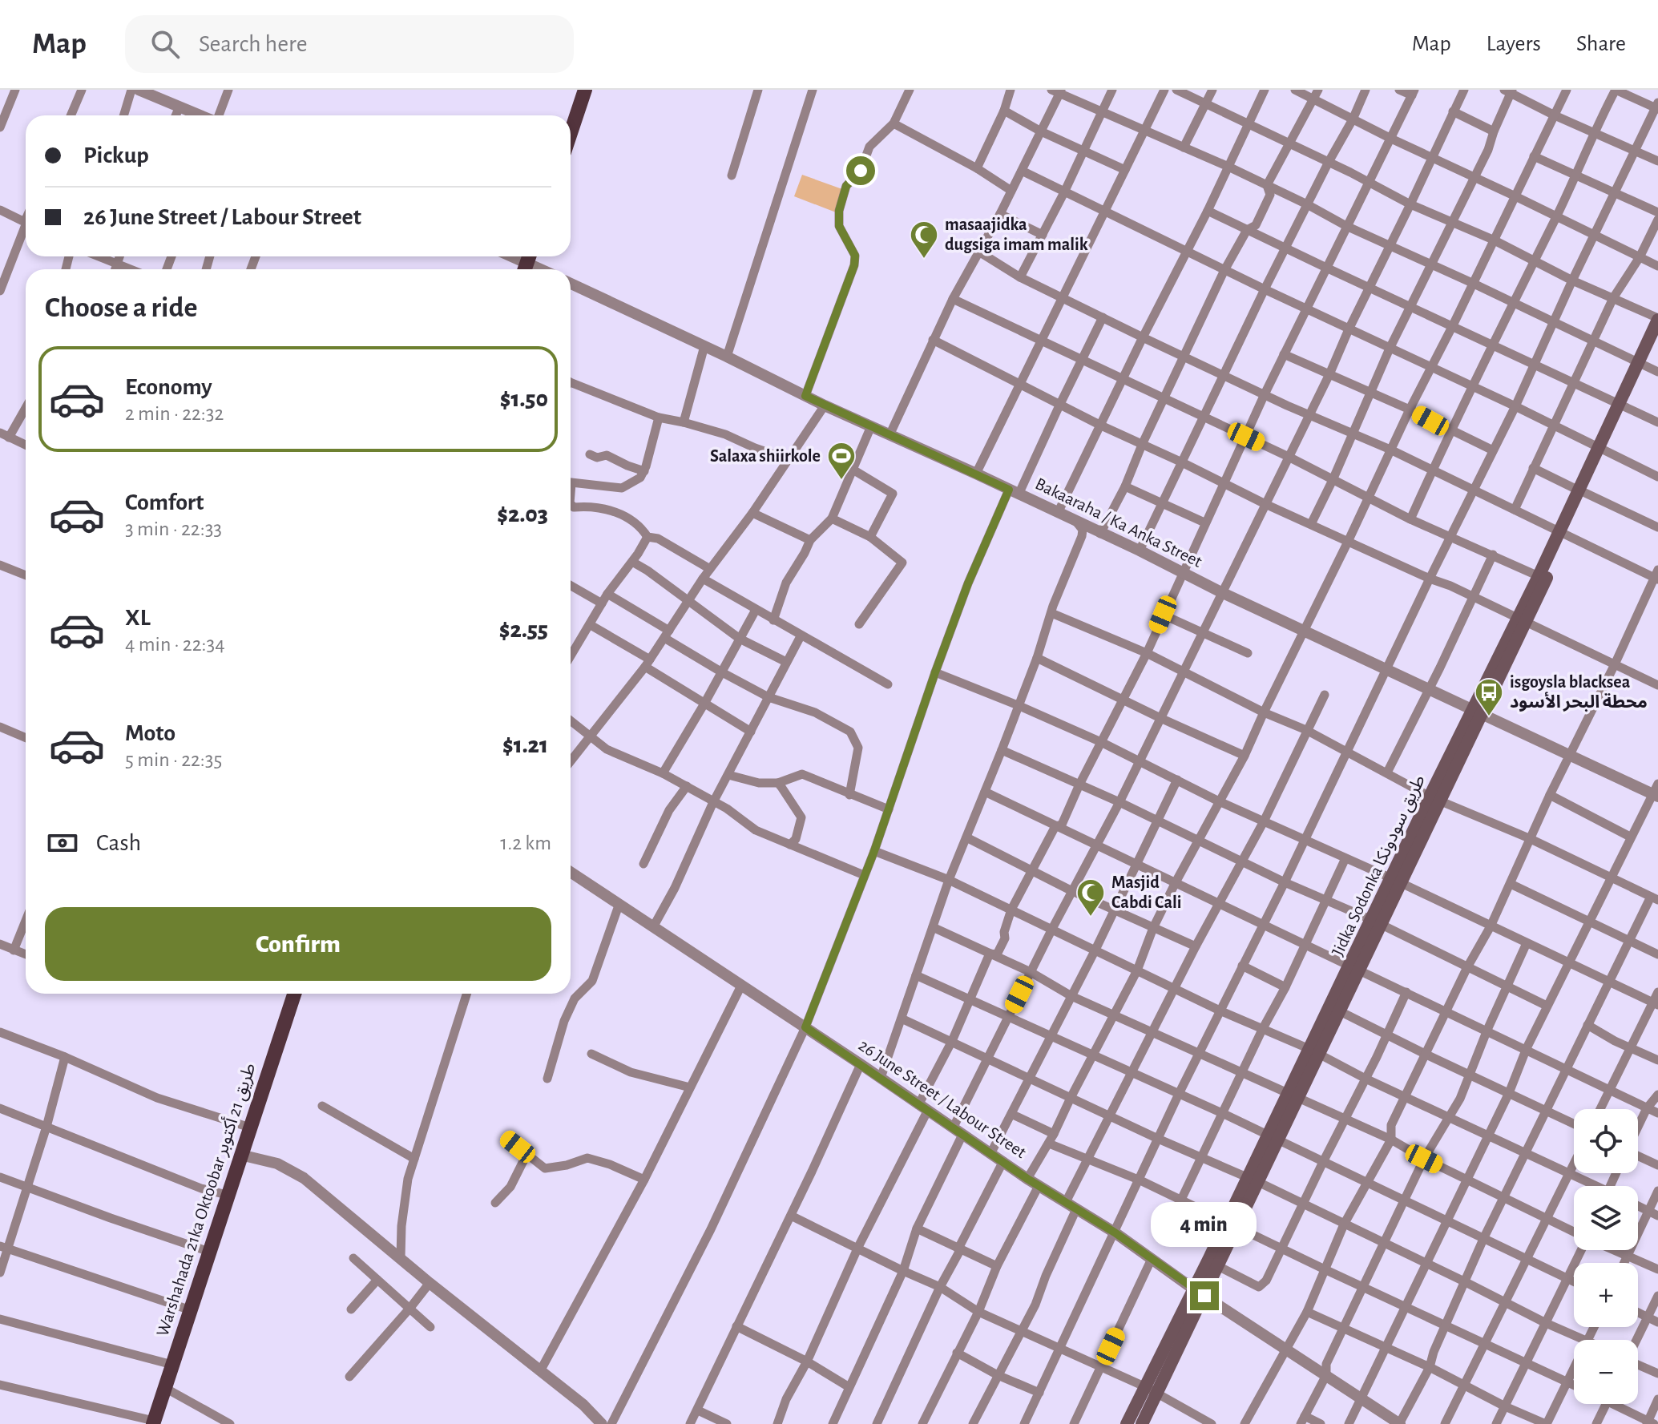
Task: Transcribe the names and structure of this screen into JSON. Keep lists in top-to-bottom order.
{
  "streets": {
    "main road": ["Jidka Sodonka طريق سودونكا", "Warshahada 21ka Oktoobar طريق 21 أكتوبر"],
    "street": ["Bakaaraha / Ka Anka Street", "26 June Street / Labour Street"]
  },
  "crossings": [
    ["Bakaaraha / Ka Anka Street", "Jidka Sodonka طريق سودونكا"],
    ["Jidka Sodonka طريق سودونكا", "26 June Street / Labour Street"]
  ],
  "places": {
    "mosque": ["masaajidka dugsiga imam malik", "Masjid Cabdi Cali"],
    "sports": ["Salaxa shiirkole"],
    "bus stop": ["isgoysla blacksea محطة البحر الأسود"]
  },
  "page": {
    "header": "Map",
    "search": "Search here",
    "nav": ["Map", "Layers", "Share"],
    "banner": ["Pickup", "26 June Street / Labour Street"],
    "heading": "Choose a ride",
    "list": [
      {
        "name": "Economy",
        "note": "2 min · 22:32",
        "value": "$1.50"
      },
      {
        "name": "Comfort",
        "note": "3 min · 22:33",
        "value": "$2.03"
      },
      {
        "name": "XL",
        "note": "4 min · 22:34",
        "value": "$2.55"
      },
      {
        "name": "Moto",
        "note": "5 min · 22:35",
        "value": "$1.21"
      }
    ],
    "pay": ["Cash", "1.2 km"],
    "buttons": "Confirm",
    "map_buttons": ["+", "−"],
    "bubble": "4 min"
  }
}
